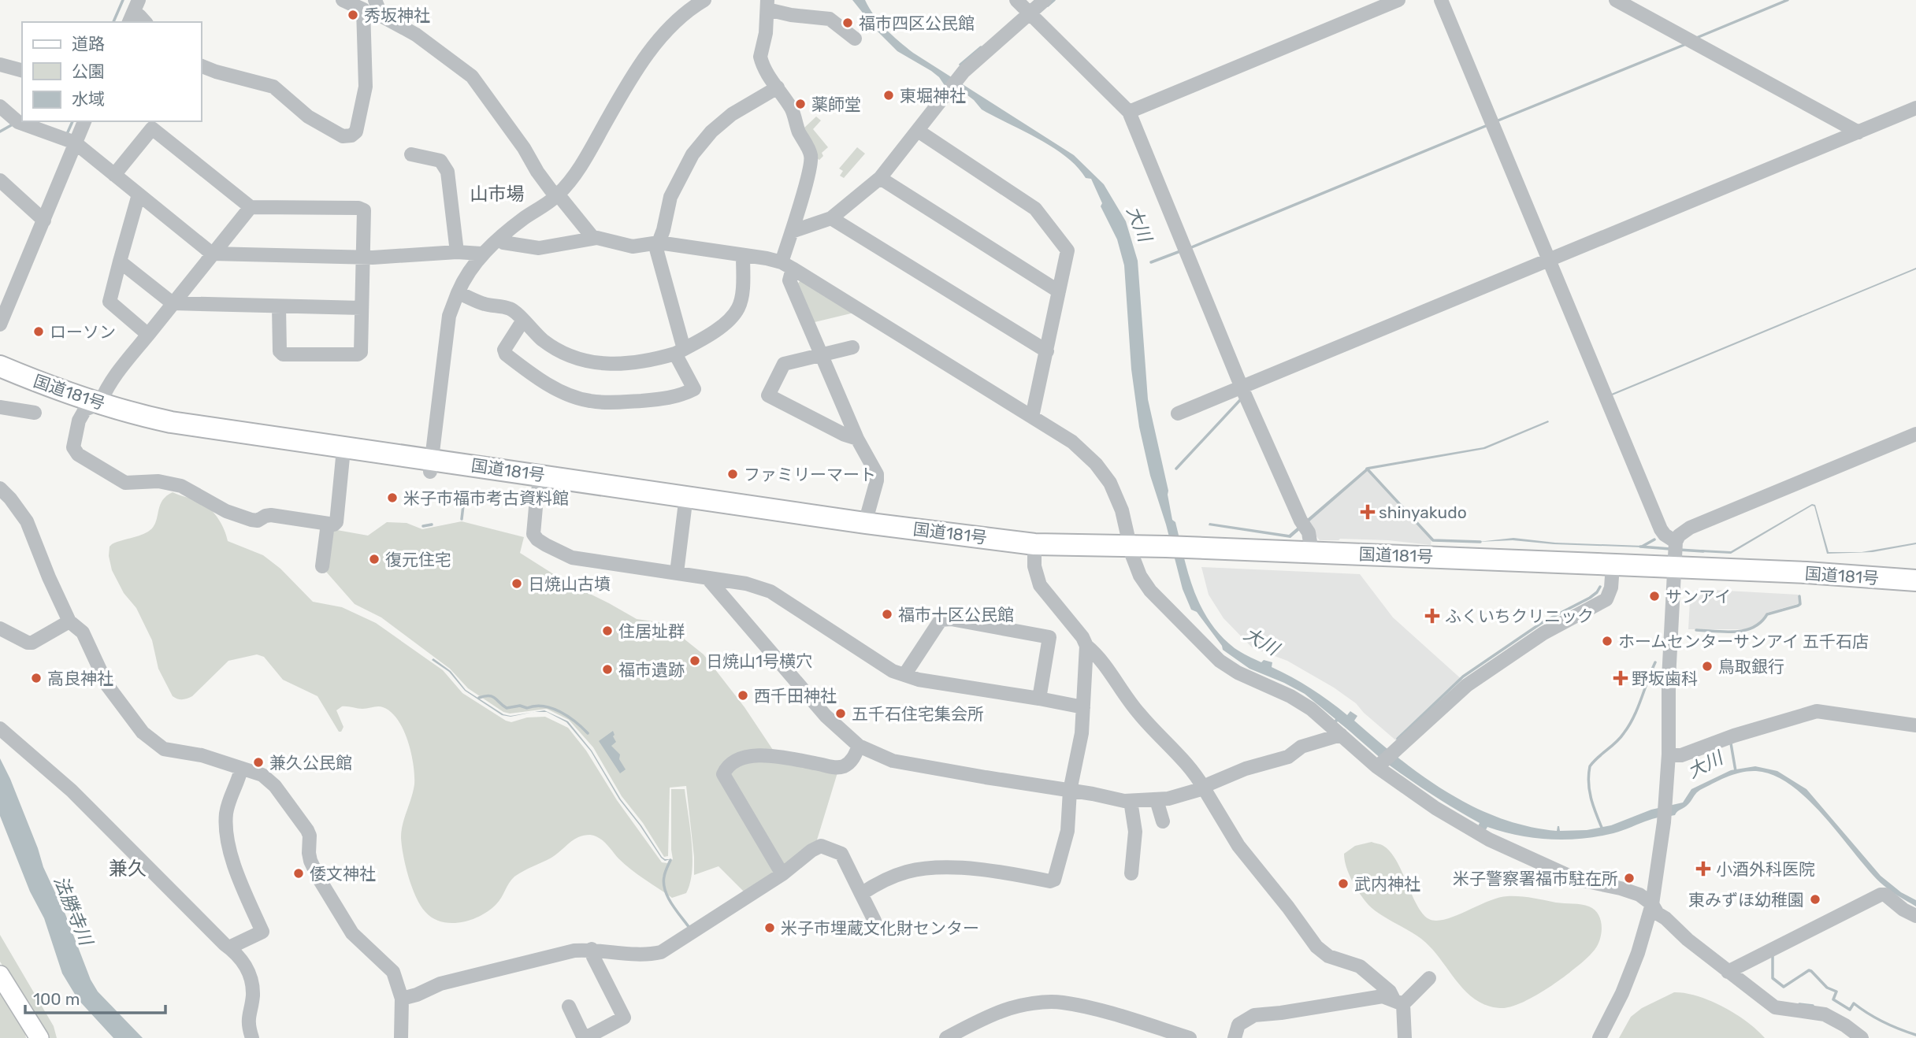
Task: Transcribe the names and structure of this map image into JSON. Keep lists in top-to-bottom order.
{
  "streets": {
    "highway": ["国道181号"]
  },
  "districts": ["山市場", "兼久"],
  "water": ["大川", "法勝寺川"],
  "places": {
    "other": [
      "秀坂神社",
      "福市四区公民館",
      "東堀神社",
      "薬師堂",
      "ローソン",
      "ファミリーマート",
      "米子市福市考古資料館",
      "復元住宅",
      "日焼山古墳",
      "サンアイ",
      "福市十区公民館",
      "住居址群",
      "ホームセンターサンアイ 五千石店",
      "日焼山1号横穴",
      "鳥取銀行",
      "福市遺跡",
      "高良神社",
      "西千田神社",
      "五千石住宅集会所",
      "兼久公民館",
      "倭文神社",
      "米子警察署福市駐在所",
      "武内神社",
      "東みずほ幼稚園",
      "米子市埋蔵文化財センター"
    ],
    "health": [
      "shinyakudo",
      "ふくいちクリニック",
      "野坂歯科",
      "小酒外科医院"
    ]
  },
  "legend": ["道路", "公園", "水域"],
  "scale_bar": "100 m"
}
